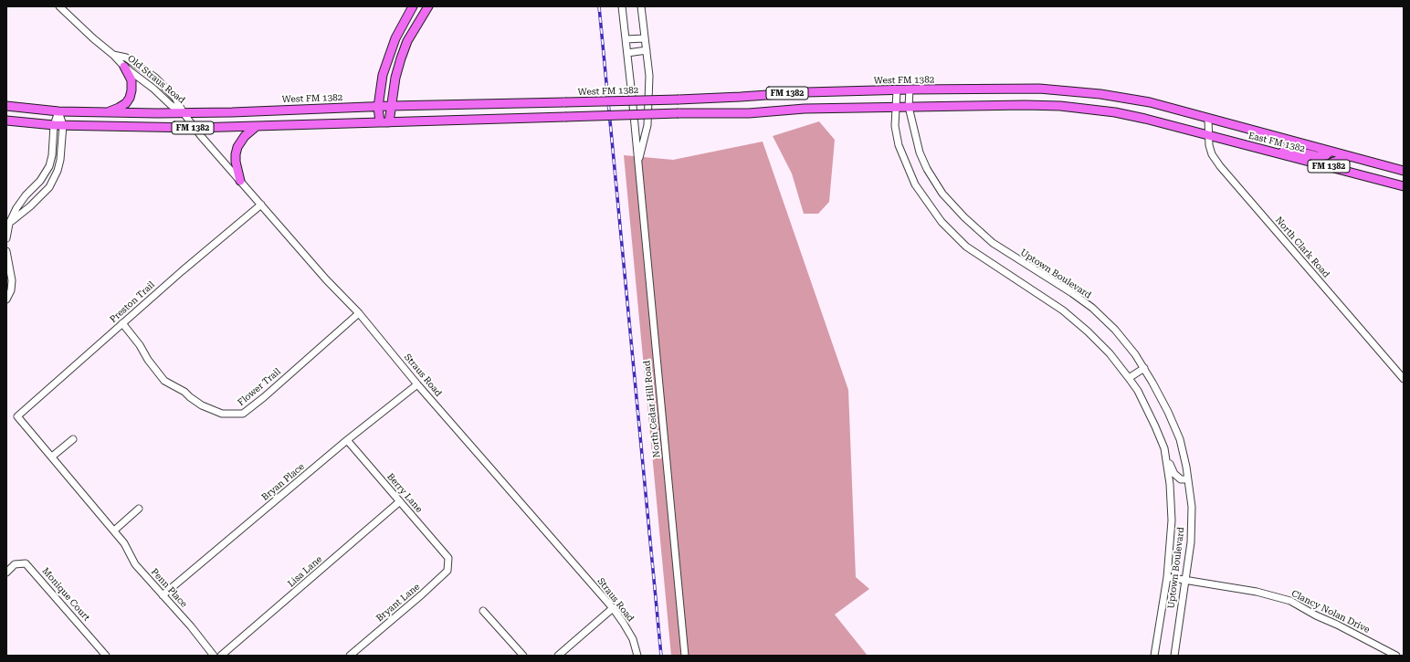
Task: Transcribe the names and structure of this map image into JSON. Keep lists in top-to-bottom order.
{
  "streets": {
    "main road": ["West FM 1382", "FM 1382", "East FM 1382"],
    "street": [
      "Old Straus Road",
      "North Clark Road",
      "Uptown Boulevard",
      "Preston Trail",
      "Straus Road",
      "Flower Trail",
      "North Cedar Hill Road",
      "Bryan Place",
      "Berry Lane",
      "Lisa Lane",
      "Penn Place",
      "Monique Court",
      "Bryant Lane",
      "Clancy Nolan Drive"
    ]
  },
  "crossings": [
    ["Old Straus Road", "West FM 1382"],
    ["Old Straus Road", "Straus Road"],
    ["West FM 1382", "East FM 1382"],
    ["West FM 1382", "North Clark Road"],
    ["West FM 1382", "Uptown Boulevard"],
    ["West FM 1382", "Straus Road"],
    ["FM 1382", "East FM 1382"],
    ["FM 1382", "North Clark Road"],
    ["FM 1382", "Uptown Boulevard"],
    ["FM 1382", "Straus Road"],
    ["East FM 1382", "North Clark Road"],
    ["Uptown Boulevard", "Clancy Nolan Drive"],
    ["Preston Trail", "Straus Road"],
    ["Preston Trail", "Flower Trail"],
    ["Preston Trail", "Penn Place"],
    ["Straus Road", "Flower Trail"],
    ["Straus Road", "Bryan Place"],
    ["Bryan Place", "Berry Lane"],
    ["Bryan Place", "Penn Place"],
    ["Berry Lane", "Lisa Lane"],
    ["Berry Lane", "Bryant Lane"]
  ]
}
